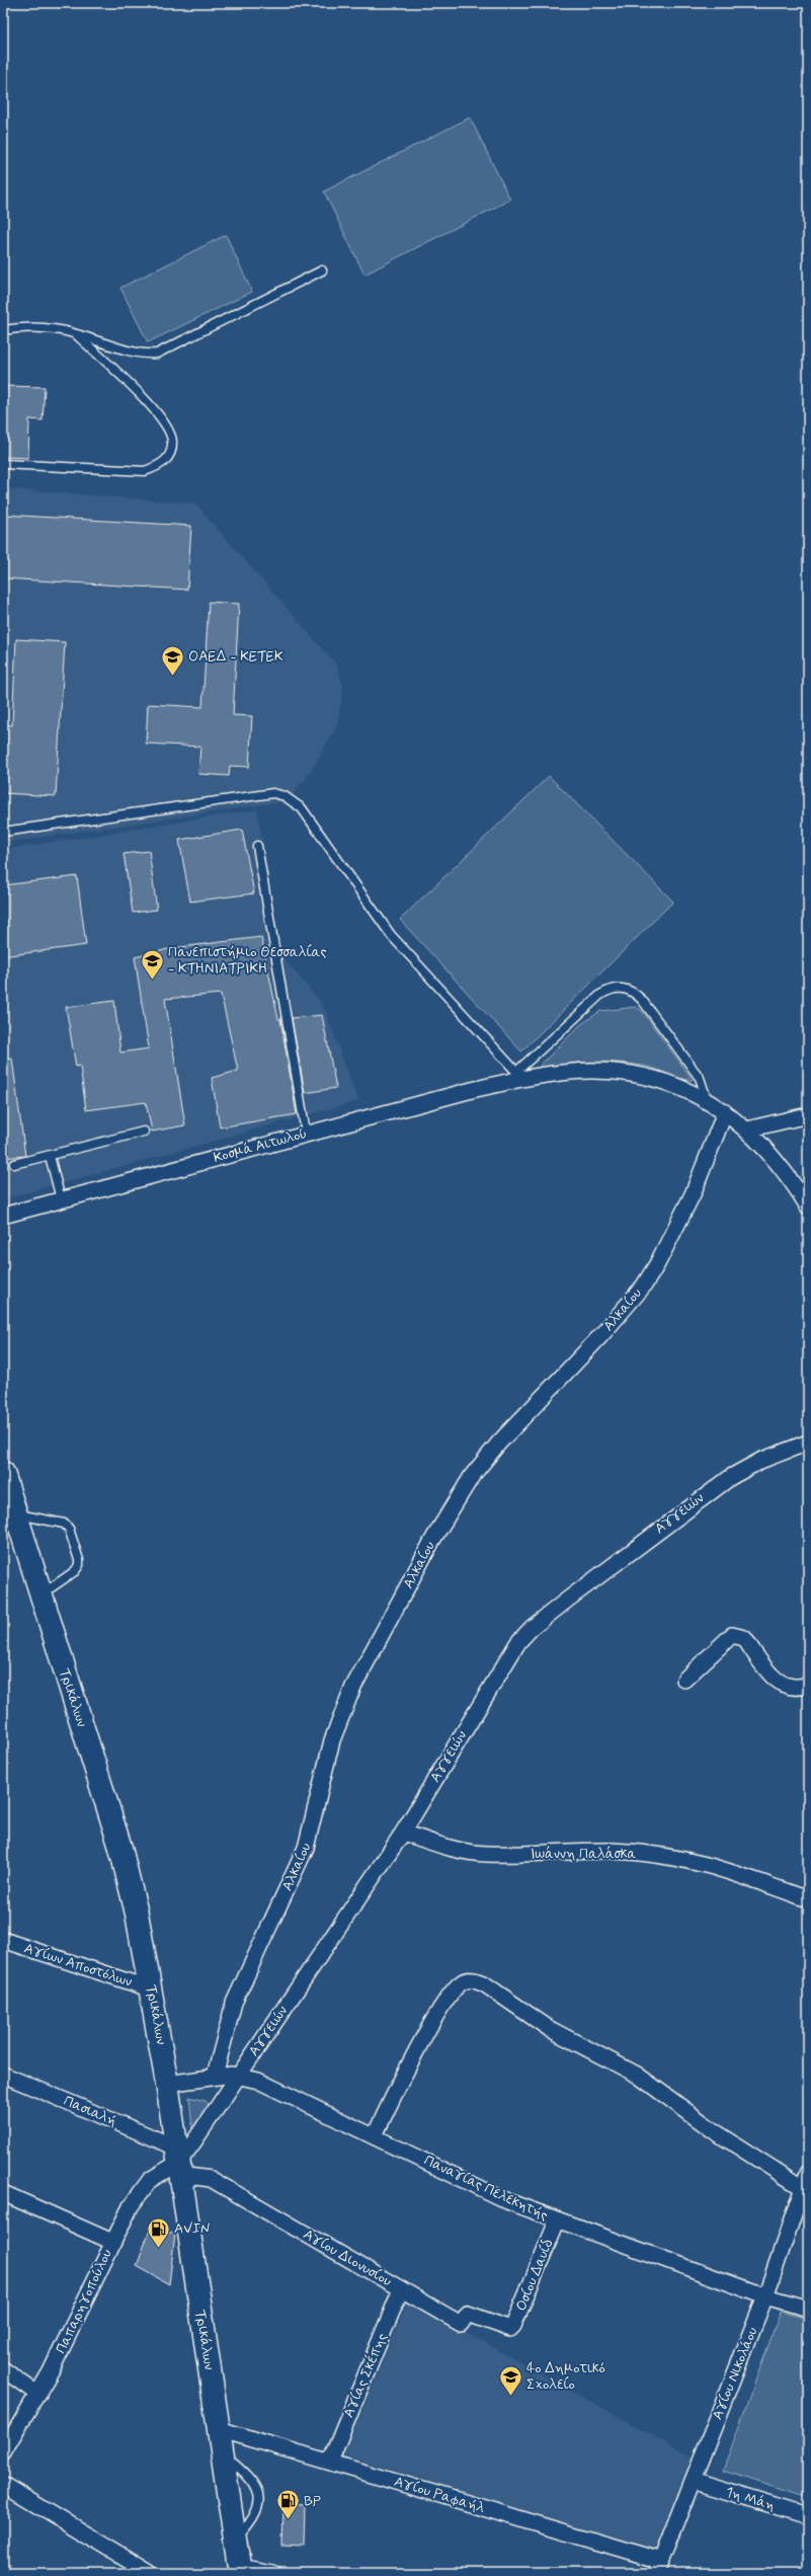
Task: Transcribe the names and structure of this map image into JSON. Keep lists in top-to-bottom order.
{
  "streets": {
    "main road": ["Τρικάλων"],
    "street": [
      "Κοσμά Αιτωλού",
      "Αλκαίου",
      "Αγγειών",
      "Ιωάννη Παλάσκα",
      "Αγίων Αποστόλων",
      "Πασιαλή",
      "Παναγίας Πελεκητής",
      "Αγίου Διονυσίου",
      "Οσίου Δαυίδ",
      "Παπαρηγοπούλου",
      "Αγίου Νικολάου",
      "Αγίας Σκέπης",
      "Αγίου Ραφαήλ",
      "1η Μάη"
    ]
  },
  "crossings": [
    ["Αλκαίου", "Παναγίας Πελεκητής"],
    ["Αγγειών", "Τρικάλων"],
    ["Αγγειών", "Ιωάννη Παλάσκα"],
    ["Αγγειών", "Πασιαλή"],
    ["Αγγειών", "Παναγίας Πελεκητής"],
    ["Αγγειών", "Αγίου Διονυσίου"],
    ["Αγγειών", "Παπαρηγοπούλου"],
    ["Τρικάλων", "Αγίων Αποστόλων"],
    ["Τρικάλων", "Πασιαλή"],
    ["Τρικάλων", "Παναγίας Πελεκητής"],
    ["Τρικάλων", "Αγίου Διονυσίου"],
    ["Τρικάλων", "Παπαρηγοπούλου"],
    ["Τρικάλων", "Αγίου Ραφαήλ"],
    ["Πασιαλή", "Αγίου Διονυσίου"],
    ["Πασιαλή", "Παπαρηγοπούλου"],
    ["Παναγίας Πελεκητής", "Οσίου Δαυίδ"],
    ["Παναγίας Πελεκητής", "Αγίου Νικολάου"],
    ["Αγίου Διονυσίου", "Οσίου Δαυίδ"],
    ["Αγίου Διονυσίου", "Παπαρηγοπούλου"],
    ["Αγίου Διονυσίου", "Αγίας Σκέπης"],
    ["Αγίου Νικολάου", "Αγίου Ραφαήλ"],
    ["Αγίου Νικολάου", "1η Μάη"],
    ["Αγίας Σκέπης", "Αγίου Ραφαήλ"]
  ],
  "places": {
    "school or university": ["ΟΑΕΔ - ΚΕΤΕΚ", "Πανεπιστήμιο Θεσσαλίας - ΚΤΗΝΙΑΤΡΙΚΗ", "4ο Δημοτικό Σχολείο"],
    "fuel station": ["AVIN", "BP"]
  }
}
